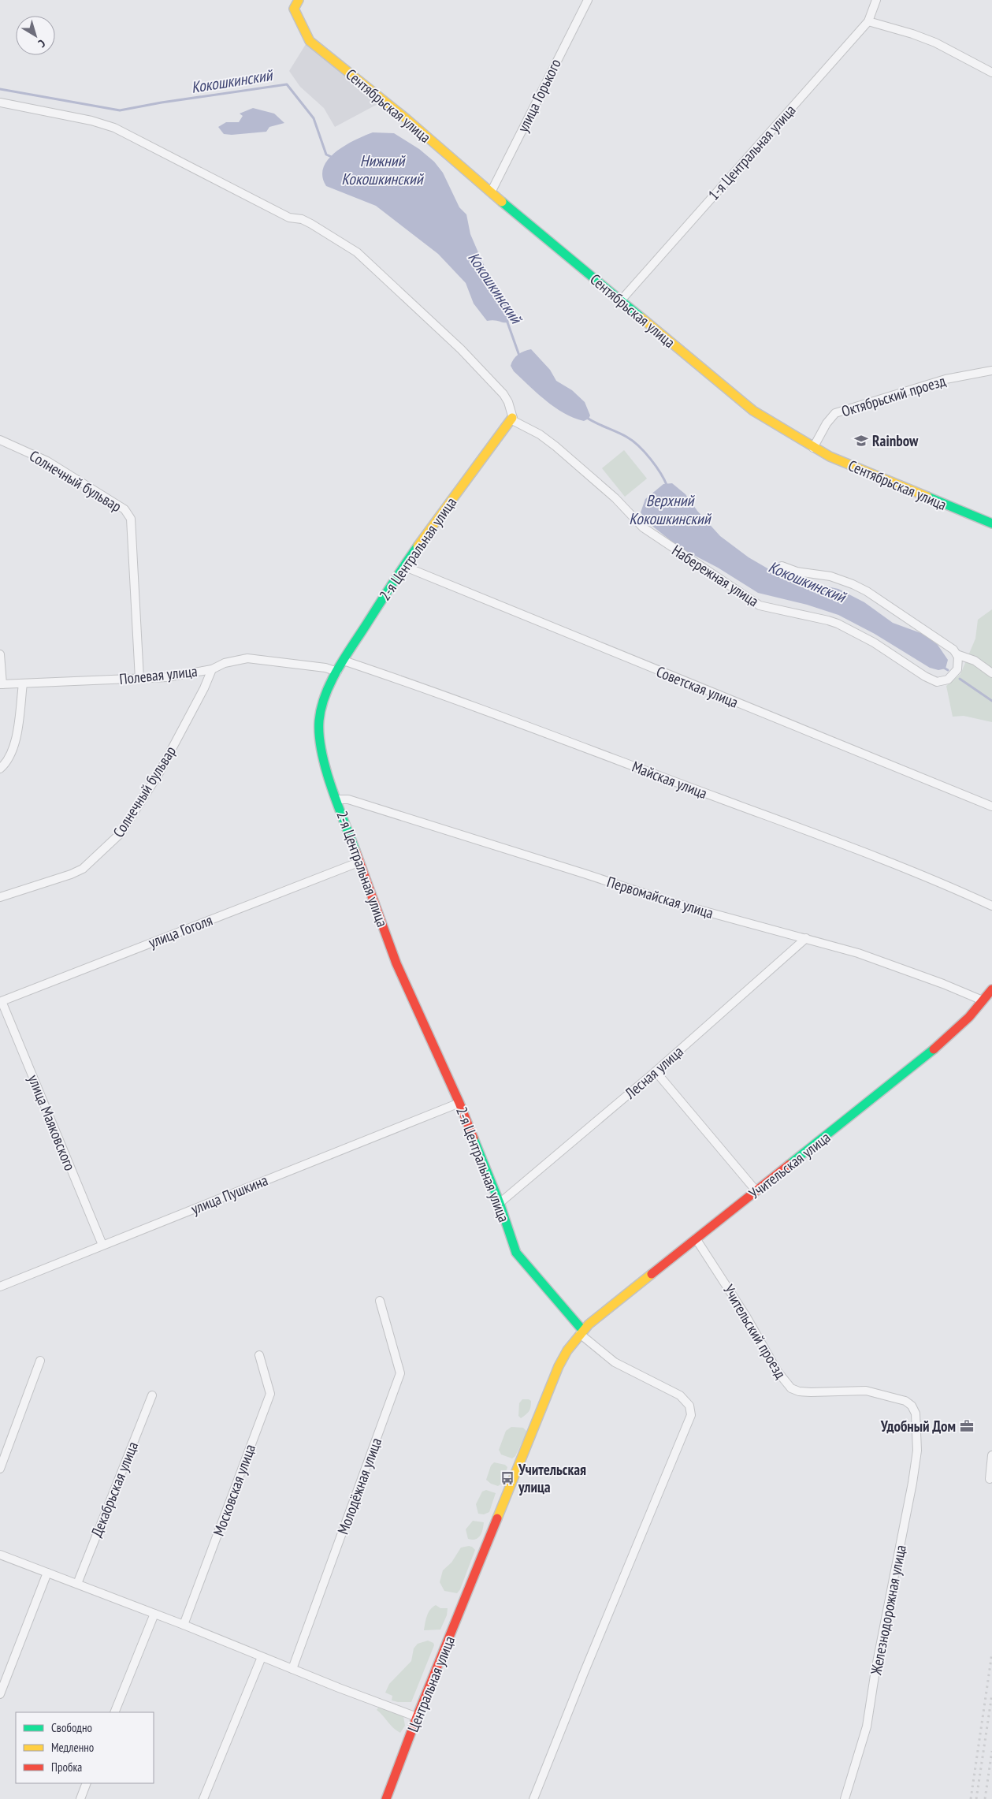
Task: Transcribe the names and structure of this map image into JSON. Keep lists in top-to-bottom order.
{
  "streets": {
    "street": [
      "улица Горького",
      "Сентябрьская улица",
      "1-я Центральная улица",
      "Октябрьский проезд",
      "Солнечный бульвар",
      "2-я Центральная улица",
      "Набережная улица",
      "Полевая улица",
      "Советская улица",
      "Майская улица",
      "Первомайская улица",
      "улица Гоголя",
      "Лесная улица",
      "улица Маяковского",
      "Учительская улица",
      "улица Пушкина",
      "Учительский проезд",
      "Молодёжная улица",
      "Декабрьская улица",
      "Московская улица",
      "Железнодорожная улица",
      "Центральная улица"
    ]
  },
  "crossings": [
    ["улица Горького", "Сентябрьская улица"],
    ["Сентябрьская улица", "1-я Центральная улица"],
    ["Сентябрьская улица", "Октябрьский проезд"],
    ["Солнечный бульвар", "Полевая улица"],
    ["2-я Центральная улица", "Набережная улица"],
    ["2-я Центральная улица", "Полевая улица"],
    ["2-я Центральная улица", "Советская улица"],
    ["2-я Центральная улица", "Майская улица"],
    ["2-я Центральная улица", "Первомайская улица"],
    ["2-я Центральная улица", "улица Гоголя"],
    ["2-я Центральная улица", "Лесная улица"],
    ["2-я Центральная улица", "Учительская улица"],
    ["2-я Центральная улица", "улица Пушкина"],
    ["Первомайская улица", "Лесная улица"],
    ["Первомайская улица", "Учительская улица"],
    ["улица Гоголя", "улица Маяковского"],
    ["улица Маяковского", "улица Пушкина"],
    ["Учительская улица", "Учительский проезд"],
    ["Учительская улица", "Центральная улица"],
    ["Учительский проезд", "Железнодорожная улица"]
  ],
  "water": ["Кокошкинский", "Нижний Кокошкинский", "Верхний Кокошкинский"],
  "places": {
    "school or university": ["Rainbow"],
    "office": ["Удобный Дом"],
    "bus stop": ["Учительская улица"]
  },
  "legend": ["Свободно", "Медленно", "Пробка"],
  "north": "bottom right"
}
